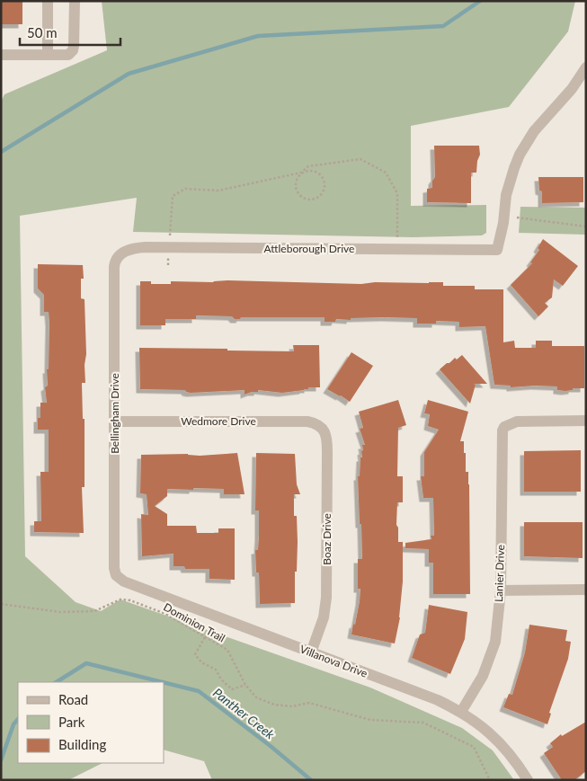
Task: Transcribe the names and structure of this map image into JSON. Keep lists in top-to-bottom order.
{
  "streets": {
    "street": [
      "Attleborough Drive",
      "Bellingham Drive",
      "Wedmore Drive",
      "Boaz Drive",
      "Lanier Drive",
      "Villanova Drive"
    ],
    "path": ["Dominion Trail"]
  },
  "crossings": [
    ["Attleborough Drive", "Bellingham Drive"],
    ["Bellingham Drive", "Wedmore Drive"],
    ["Bellingham Drive", "Villanova Drive"],
    ["Wedmore Drive", "Boaz Drive"],
    ["Boaz Drive", "Villanova Drive"],
    ["Lanier Drive", "Villanova Drive"]
  ],
  "water": ["Panther Creek"],
  "legend": ["Road", "Park", "Building"],
  "scale_bar": "50 m"
}
